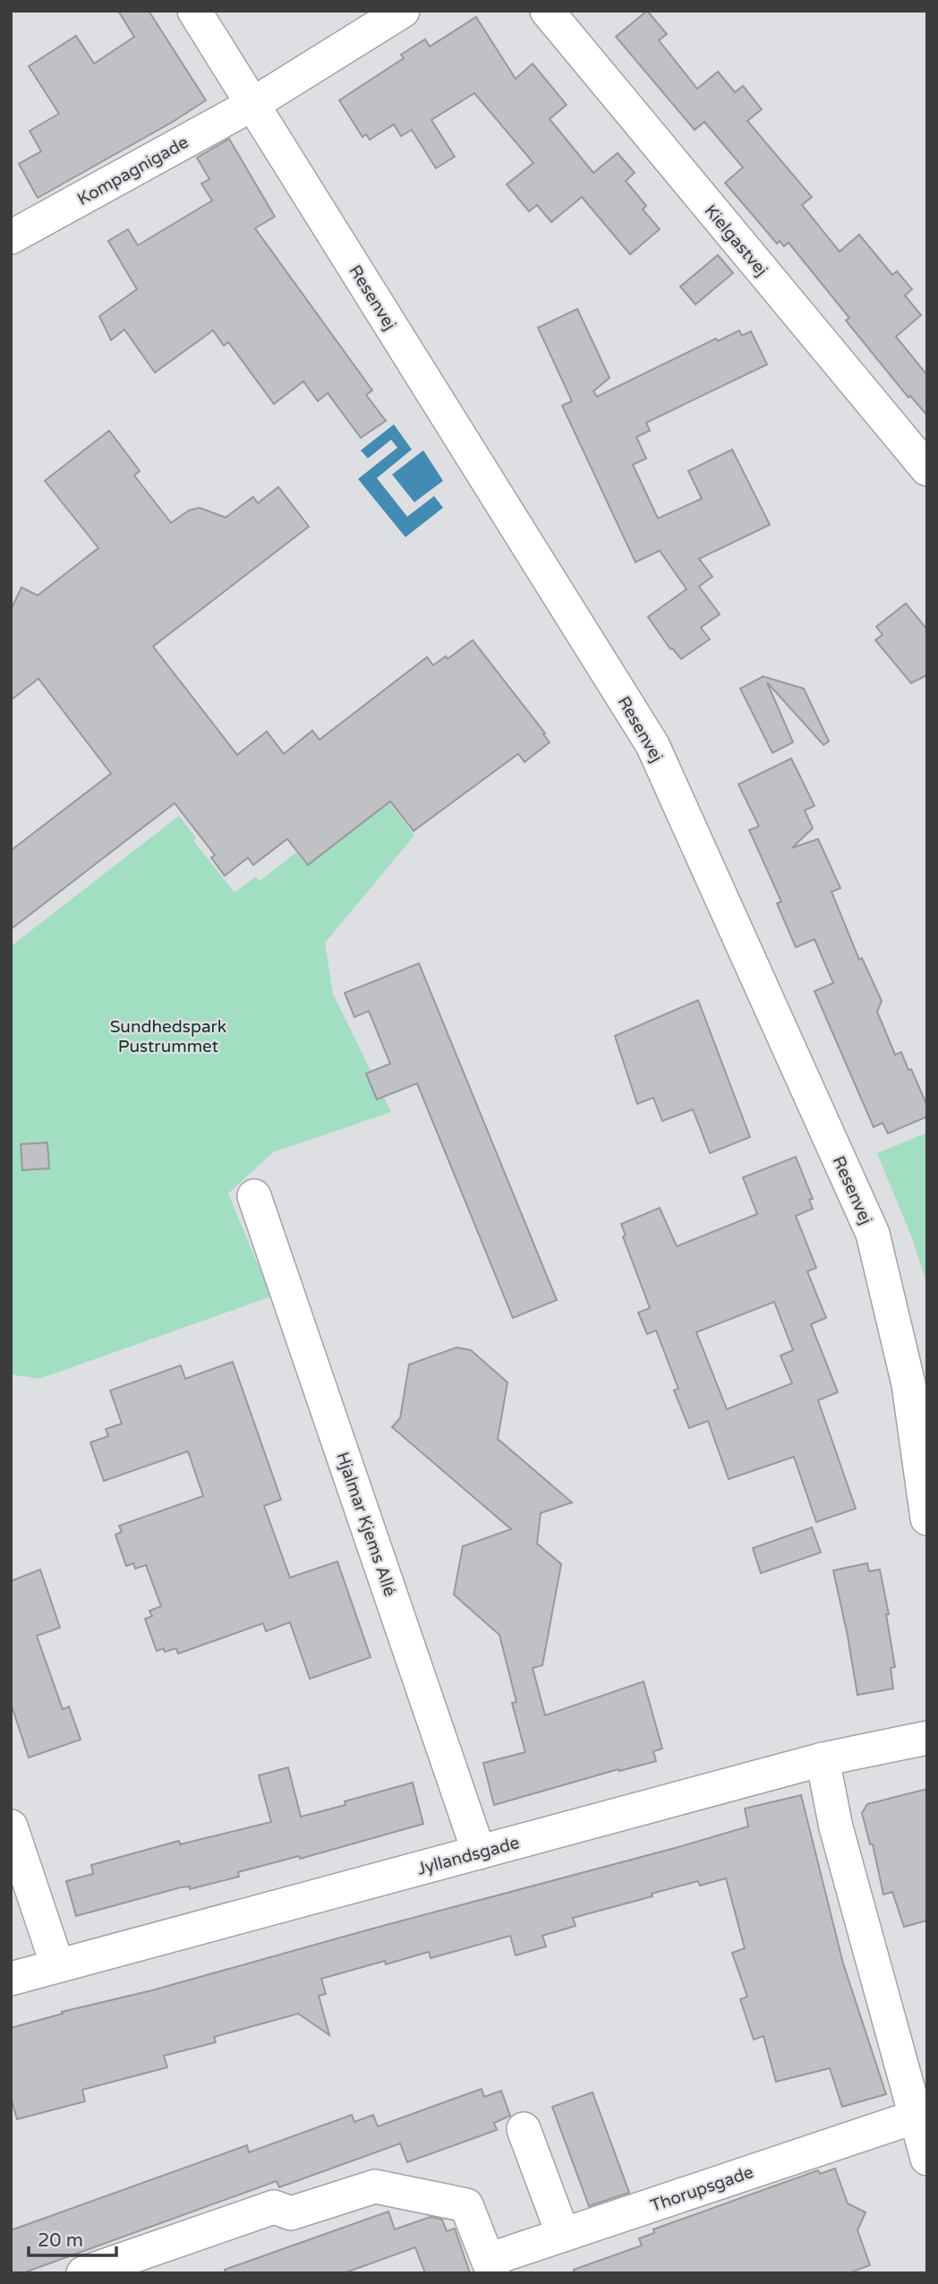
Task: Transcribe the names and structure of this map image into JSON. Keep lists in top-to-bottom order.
{
  "streets": {
    "street": [
      "Kompagnigade",
      "Kielgastvej",
      "Resenvej",
      "Hjalmar Kjems Allé",
      "Jyllandsgade",
      "Thorupsgade"
    ]
  },
  "crossings": [
    ["Kompagnigade", "Resenvej"],
    ["Hjalmar Kjems Allé", "Jyllandsgade"]
  ],
  "parks": ["Sundhedspark Pustrummet"],
  "scale_bar": "20 m"
}
